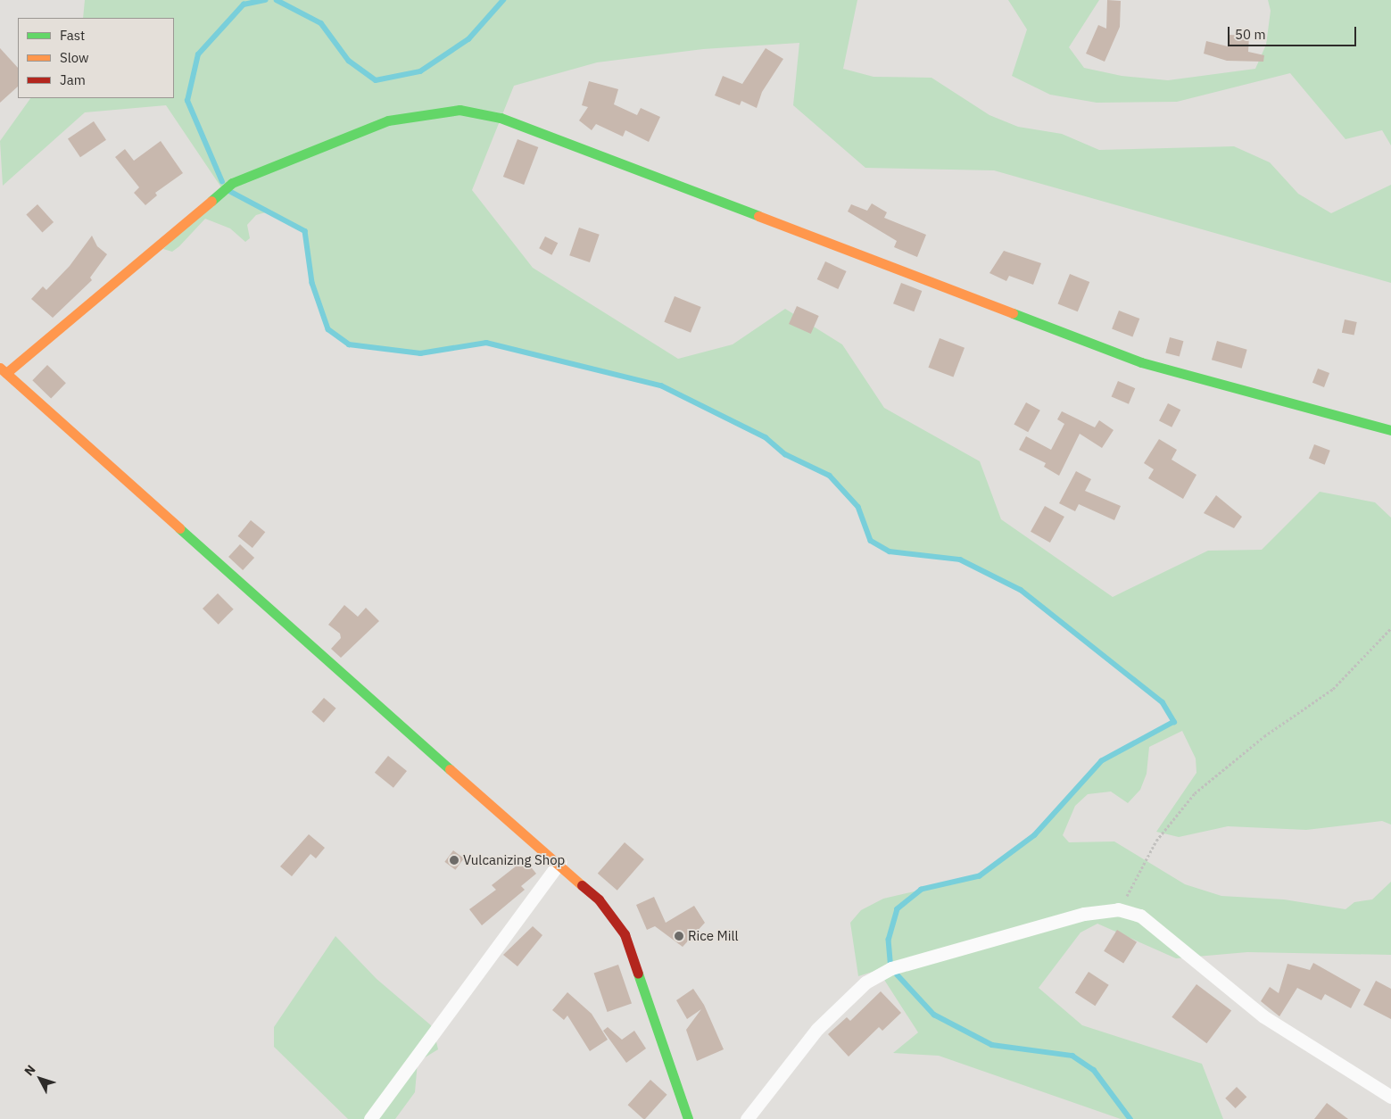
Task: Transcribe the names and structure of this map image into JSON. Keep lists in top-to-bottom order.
{
  "places": ["Vulcanizing Shop", "Rice Mill"],
  "legend": ["Fast", "Slow", "Jam"],
  "scale_bar": "50 m",
  "north": "top left"
}
